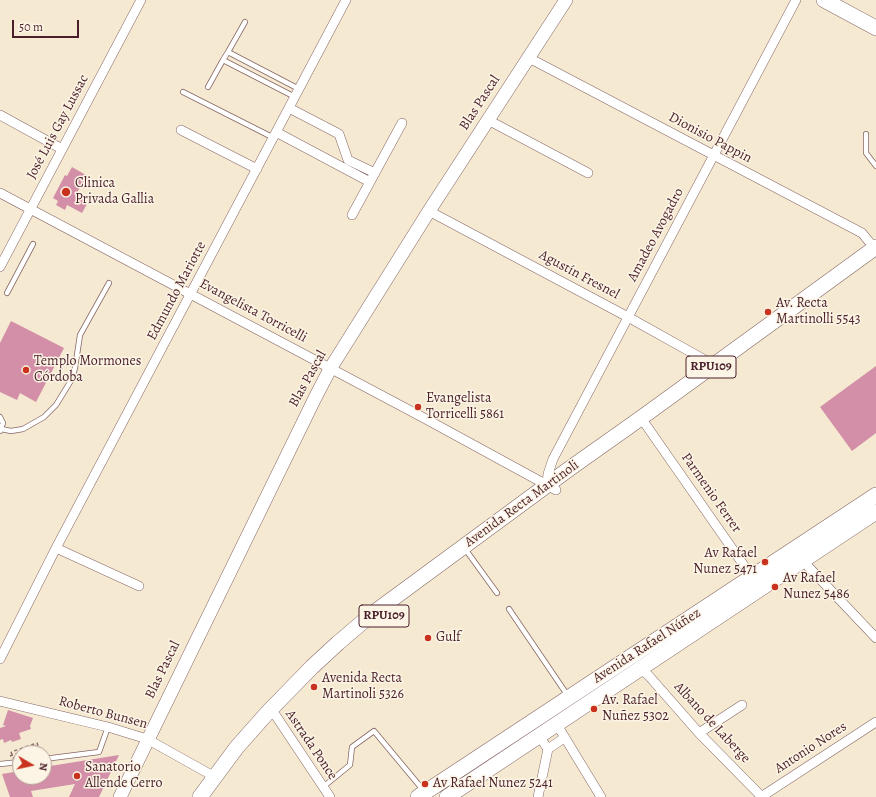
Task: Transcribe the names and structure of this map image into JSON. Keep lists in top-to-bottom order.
{
  "streets": {
    "main road": [
      "Blas Pascal",
      "RPU109",
      "Avenida Recta Martinoli",
      "Avenida Rafael Núñez"
    ],
    "street": [
      "José Luis Gay Lussac",
      "Dionisio Pappin",
      "Amadeo Avogadro",
      "Agustín Fresnel",
      "Edmundo Mariotte",
      "Evangelista Torricelli",
      "Parmenio Ferrer",
      "Roberto Bunsen",
      "Albano de Laberge",
      "Astrada Ponce",
      "Antonio Nores"
    ]
  },
  "crossings": [
    ["Blas Pascal", "Dionisio Pappin"],
    ["Blas Pascal", "Agustín Fresnel"],
    ["Blas Pascal", "Evangelista Torricelli"],
    ["Blas Pascal", "Roberto Bunsen"],
    ["José Luis Gay Lussac", "Evangelista Torricelli"],
    ["Dionisio Pappin", "Amadeo Avogadro"],
    ["Dionisio Pappin", "Avenida Recta Martinoli"],
    ["Amadeo Avogadro", "Agustín Fresnel"],
    ["Amadeo Avogadro", "Evangelista Torricelli"],
    ["Amadeo Avogadro", "Avenida Recta Martinoli"],
    ["Agustín Fresnel", "Avenida Recta Martinoli"],
    ["Edmundo Mariotte", "Evangelista Torricelli"],
    ["Evangelista Torricelli", "Avenida Recta Martinoli"],
    ["Parmenio Ferrer", "Avenida Recta Martinoli"],
    ["Parmenio Ferrer", "Avenida Rafael Núñez"],
    ["Avenida Recta Martinoli", "Roberto Bunsen"],
    ["Avenida Recta Martinoli", "Astrada Ponce"],
    ["Avenida Rafael Núñez", "Albano de Laberge"],
    ["Albano de Laberge", "Antonio Nores"]
  ],
  "places": [
    "Clinica Privada Gallia",
    "Av. Recta Martinolli 5543",
    "Templo Mormones Córdoba",
    "Evangelista Torricelli 5861",
    "Av Rafael Nunez 5471",
    "Av Rafael Nunez 5486",
    "Gulf",
    "Avenida Recta Martinoli 5326",
    "Av. Rafael Nuñez 5302",
    "Sanatorio Allende Cerro",
    "Av Rafael Nunez 5241"
  ],
  "scale_bar": "50 m",
  "north": "right"
}
